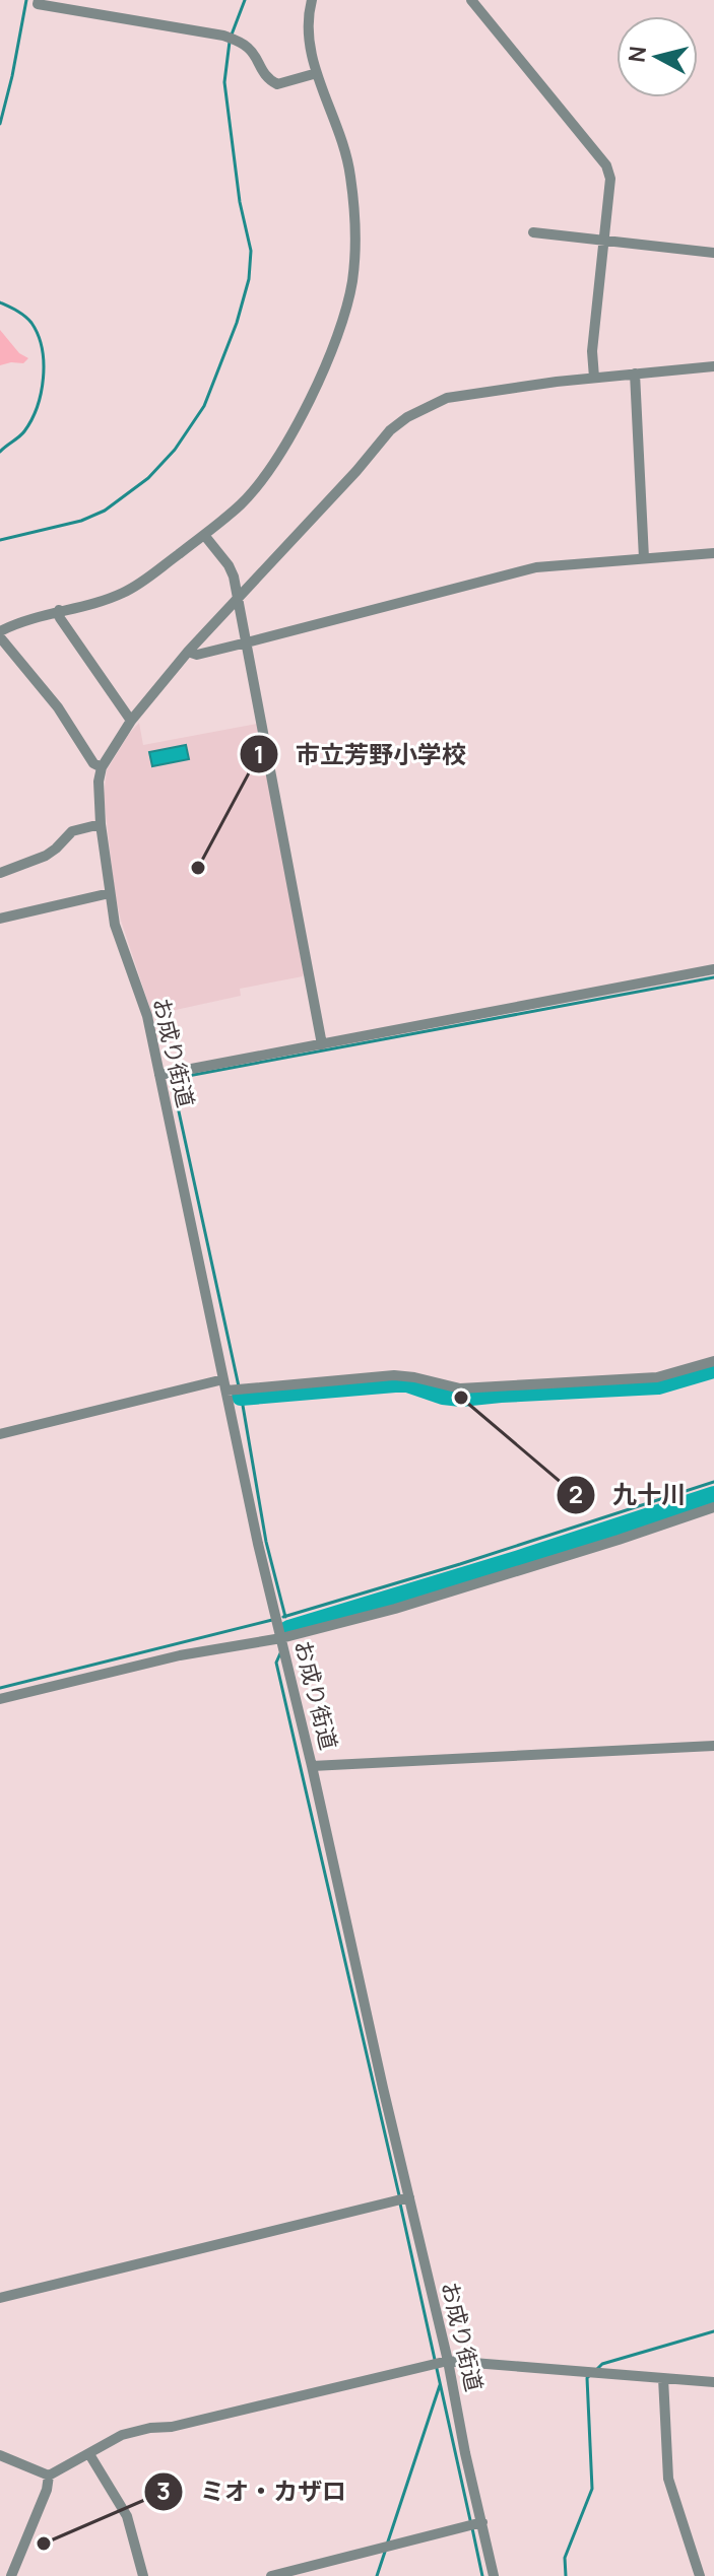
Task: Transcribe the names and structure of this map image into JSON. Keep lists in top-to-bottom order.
{
  "streets": {
    "street": ["お成り街道"]
  },
  "places": ["市立芳野小学校", "九十川", "ミオ・カザロ"],
  "north": "left"
}
